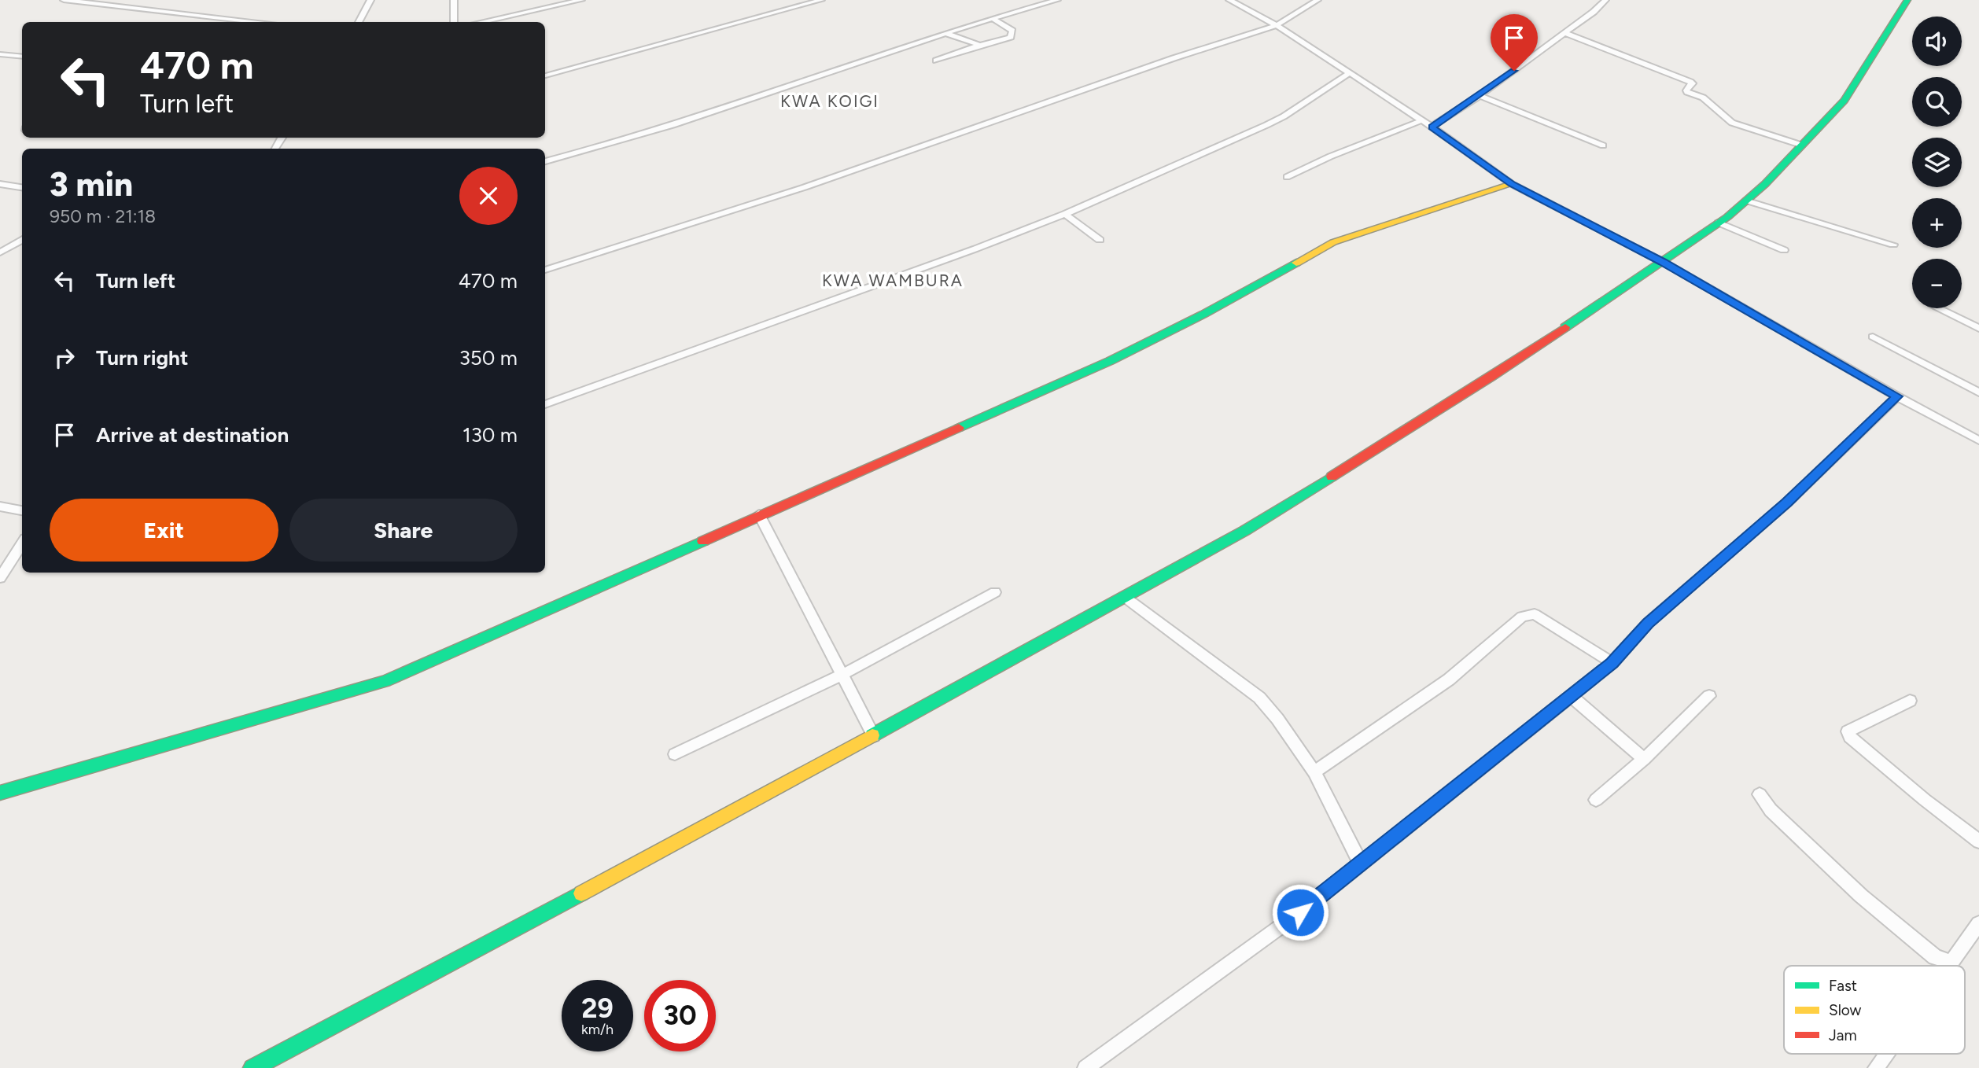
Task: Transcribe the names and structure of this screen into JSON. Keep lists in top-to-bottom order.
{
  "districts": ["KWA KOIGI", "KWA WAMBURA"],
  "legend": ["Fast", "Slow", "Jam"],
  "page": {
    "map_buttons": ["+", "−"],
    "turn": ["470 m", "Turn left"],
    "heading": ["3 min", "950 m · 21:18"],
    "list": [
      {
        "name": "Turn left",
        "value": "470 m"
      },
      {
        "name": "Turn right",
        "value": "350 m"
      },
      {
        "name": "Arrive at destination",
        "value": "130 m"
      }
    ],
    "buttons": ["Exit", "Share"],
    "speed": "29 km/h",
    "limit": "30"
  }
}
